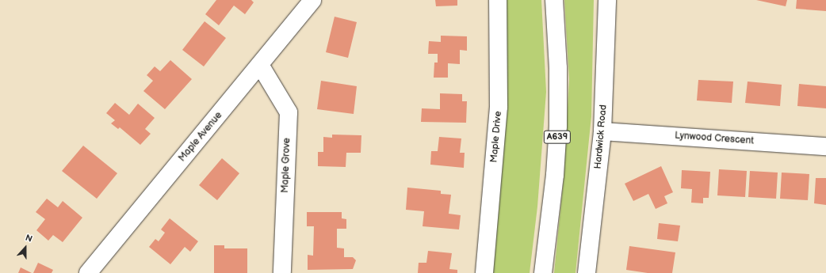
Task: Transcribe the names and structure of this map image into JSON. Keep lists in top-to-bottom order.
{
  "streets": {
    "street": [
      "Maple Avenue",
      "Maple Drive",
      "A639",
      "Hardwick Road",
      "Lynwood Crescent",
      "Maple Grove"
    ]
  },
  "crossings": [
    ["Maple Avenue", "Maple Grove"],
    ["Hardwick Road", "Lynwood Crescent"]
  ],
  "north": "top"
}
